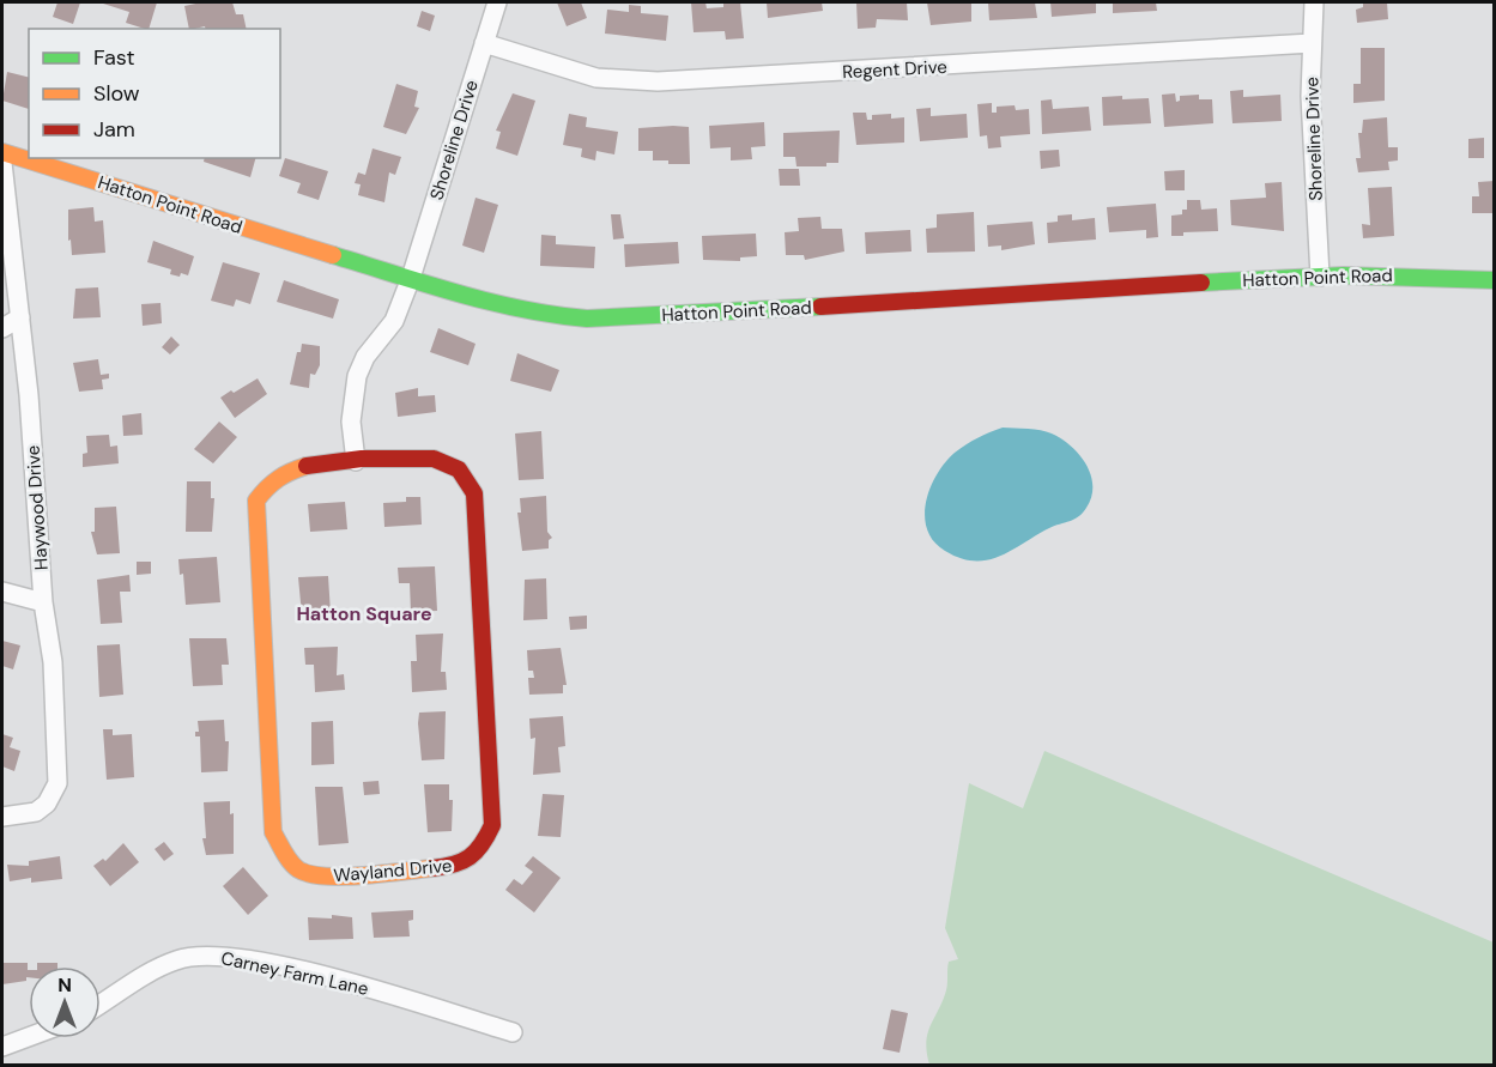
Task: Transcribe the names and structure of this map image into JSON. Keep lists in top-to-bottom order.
{
  "streets": {
    "street": [
      "Regent Drive",
      "Shoreline Drive",
      "Hatton Point Road",
      "Haywood Drive",
      "Wayland Drive",
      "Carney Farm Lane"
    ]
  },
  "crossings": [
    ["Regent Drive", "Shoreline Drive"],
    ["Shoreline Drive", "Hatton Point Road"]
  ],
  "districts": ["Hatton Square"],
  "legend": ["Fast", "Slow", "Jam"],
  "north": "top"
}
